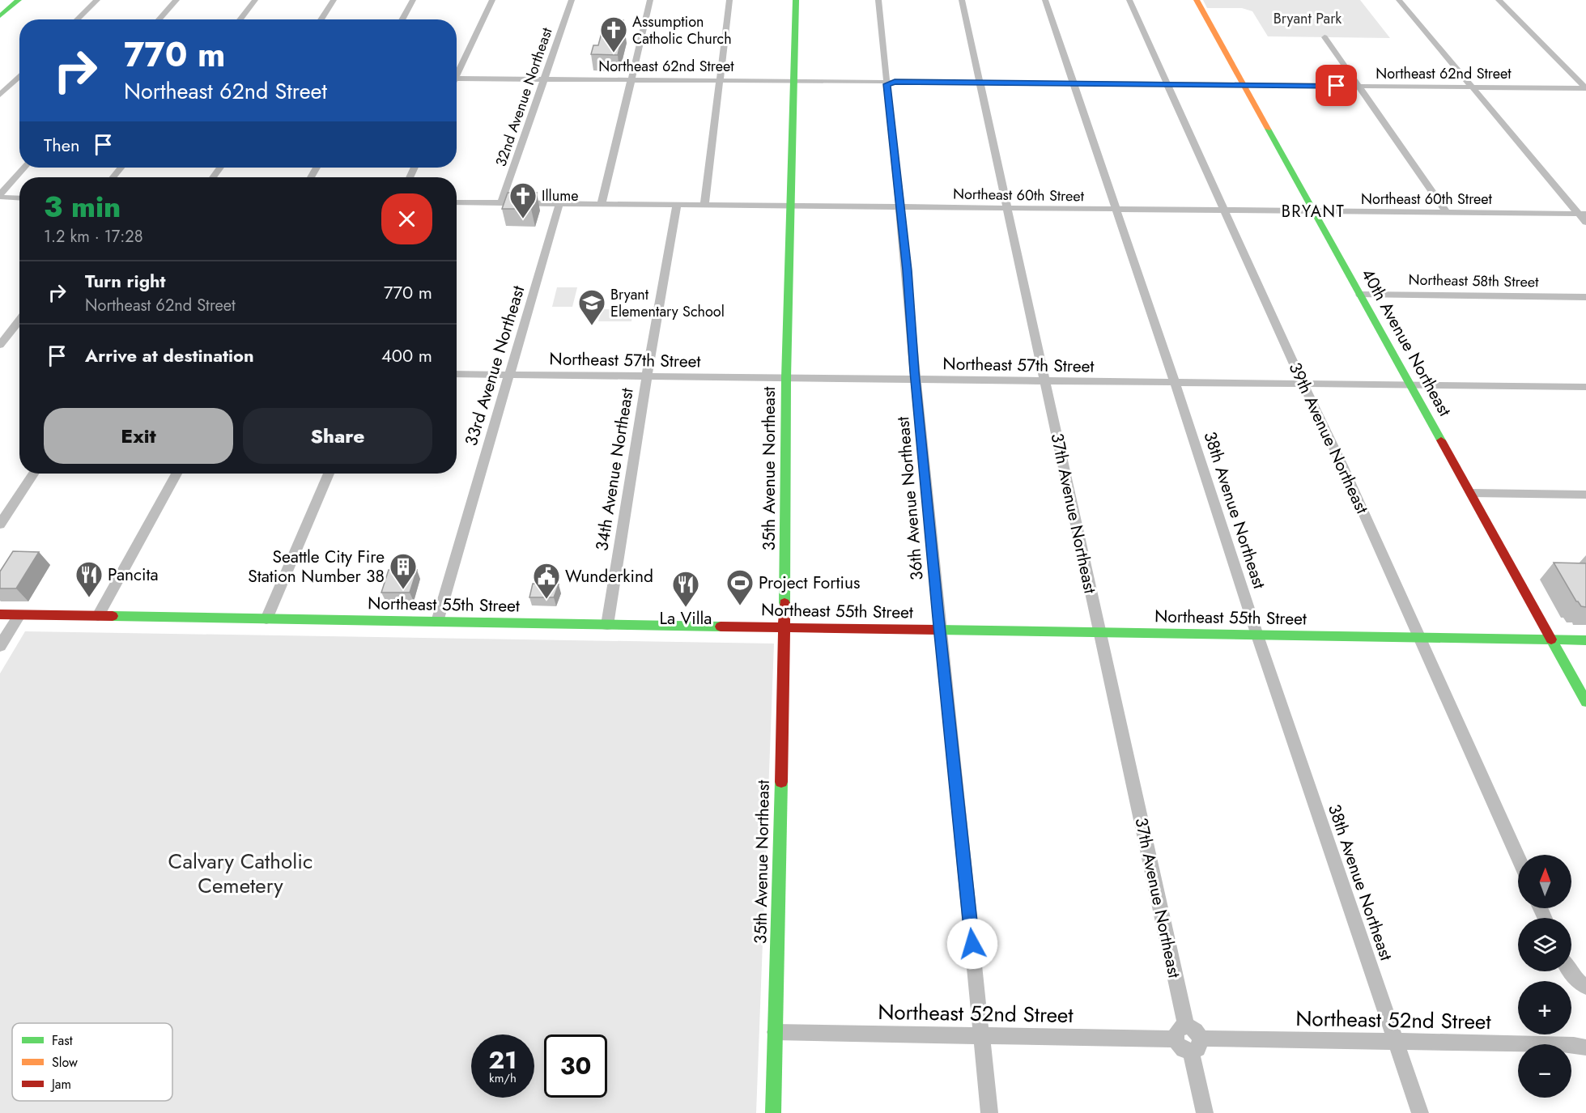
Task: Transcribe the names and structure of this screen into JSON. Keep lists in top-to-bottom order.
{
  "streets": {
    "main road": ["40th Avenue Northeast", "35th Avenue Northeast", "Northeast 55th Street"],
    "street": [
      "Northeast 62nd Street",
      "32nd Avenue Northeast",
      "Northeast 60th Street",
      "Northeast 58th Street",
      "Northeast 57th Street",
      "33rd Avenue Northeast",
      "39th Avenue Northeast",
      "34th Avenue Northeast",
      "36th Avenue Northeast",
      "38th Avenue Northeast",
      "37th Avenue Northeast",
      "Northeast 52nd Street"
    ]
  },
  "crossings": [
    ["Northeast 62nd Street", "32nd Avenue Northeast"],
    ["Northeast 62nd Street", "40th Avenue Northeast"],
    ["Northeast 62nd Street", "39th Avenue Northeast"],
    ["Northeast 62nd Street", "35th Avenue Northeast"],
    ["Northeast 62nd Street", "36th Avenue Northeast"],
    ["Northeast 62nd Street", "38th Avenue Northeast"],
    ["Northeast 62nd Street", "37th Avenue Northeast"],
    ["32nd Avenue Northeast", "Northeast 60th Street"],
    ["Northeast 60th Street", "40th Avenue Northeast"],
    ["Northeast 60th Street", "33rd Avenue Northeast"],
    ["Northeast 60th Street", "39th Avenue Northeast"],
    ["Northeast 60th Street", "35th Avenue Northeast"],
    ["Northeast 60th Street", "34th Avenue Northeast"],
    ["Northeast 60th Street", "36th Avenue Northeast"],
    ["Northeast 60th Street", "38th Avenue Northeast"],
    ["Northeast 60th Street", "37th Avenue Northeast"],
    ["Northeast 58th Street", "40th Avenue Northeast"],
    ["40th Avenue Northeast", "Northeast 57th Street"],
    ["40th Avenue Northeast", "Northeast 55th Street"],
    ["Northeast 57th Street", "33rd Avenue Northeast"],
    ["Northeast 57th Street", "39th Avenue Northeast"],
    ["Northeast 57th Street", "35th Avenue Northeast"],
    ["Northeast 57th Street", "34th Avenue Northeast"],
    ["Northeast 57th Street", "36th Avenue Northeast"],
    ["Northeast 57th Street", "38th Avenue Northeast"],
    ["Northeast 57th Street", "37th Avenue Northeast"],
    ["33rd Avenue Northeast", "Northeast 55th Street"],
    ["39th Avenue Northeast", "Northeast 55th Street"],
    ["35th Avenue Northeast", "Northeast 55th Street"],
    ["35th Avenue Northeast", "Northeast 52nd Street"],
    ["34th Avenue Northeast", "Northeast 55th Street"],
    ["36th Avenue Northeast", "Northeast 55th Street"],
    ["36th Avenue Northeast", "Northeast 52nd Street"],
    ["38th Avenue Northeast", "Northeast 55th Street"],
    ["38th Avenue Northeast", "Northeast 52nd Street"],
    ["37th Avenue Northeast", "Northeast 55th Street"],
    ["37th Avenue Northeast", "Northeast 52nd Street"]
  ],
  "districts": ["BRYANT"],
  "parks": ["Bryant Park", "Calvary Catholic Cemetery"],
  "places": {
    "church": ["Assumption Catholic Church", "Illume"],
    "school or university": ["Bryant Elementary School"],
    "building": ["Seattle City Fire Station Number 38"],
    "restaurant": ["Pancita", "La Villa"],
    "public building": ["Wunderkind"],
    "sports": ["Project Fortius"]
  },
  "legend": ["Fast", "Slow", "Jam"],
  "north": "top",
  "page": {
    "turn": ["770 m", "Northeast 62nd Street"],
    "then": "Then",
    "heading": ["3 min", "1.2 km · 17:28"],
    "list": [
      {
        "name": "Turn right",
        "note": "Northeast 62nd Street",
        "value": "770 m"
      },
      {
        "name": "Arrive at destination",
        "value": "400 m"
      }
    ],
    "buttons": ["Exit", "Share"],
    "map_buttons": ["+", "−"],
    "speed": "21 km/h",
    "limit": "30"
  }
}
